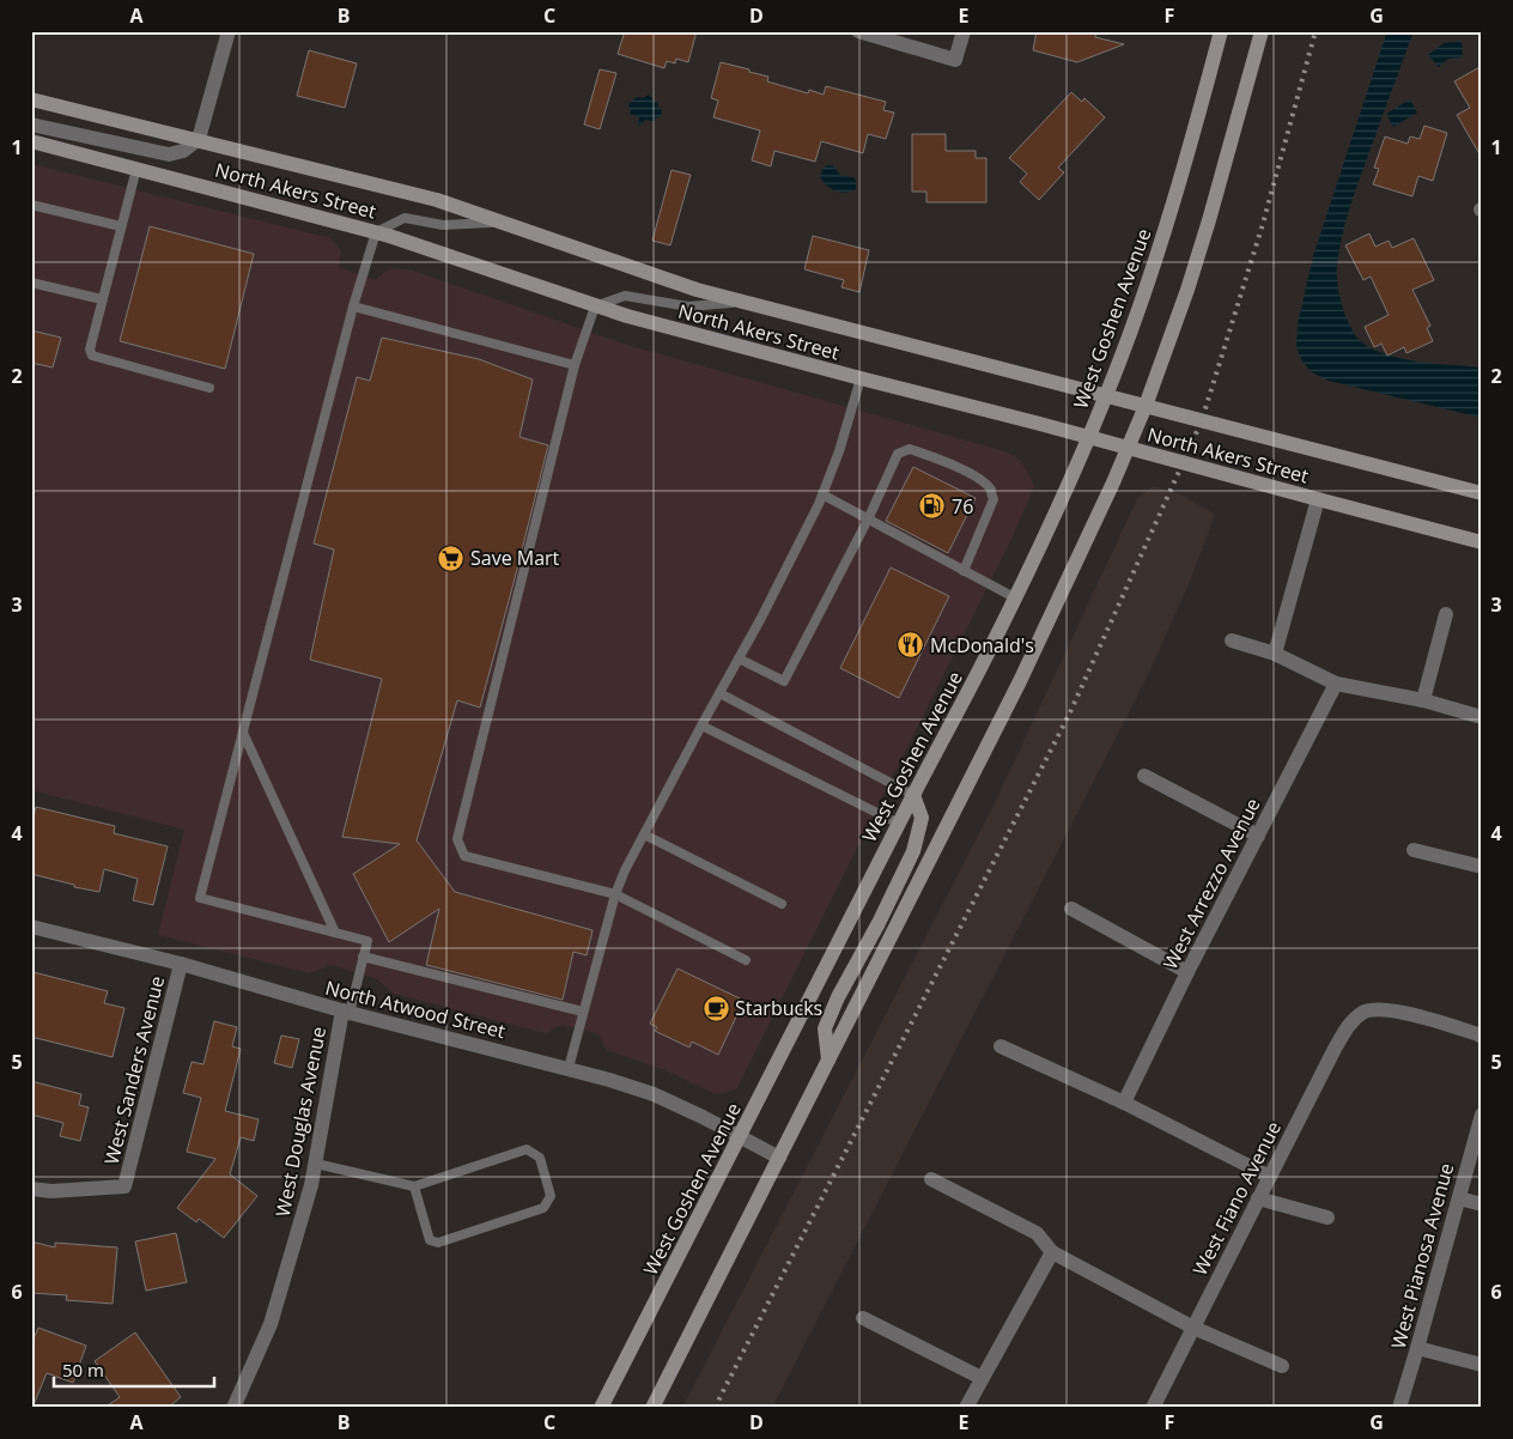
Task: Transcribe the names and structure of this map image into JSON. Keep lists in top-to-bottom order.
{
  "streets": {
    "main road": ["North Akers Street", "West Goshen Avenue"],
    "street": [
      "West Arrezzo Avenue",
      "North Atwood Street",
      "West Sanders Avenue",
      "West Douglas Avenue",
      "West Fiano Avenue",
      "West Pianosa Avenue"
    ]
  },
  "crossings": [
    ["North Akers Street", "West Goshen Avenue"],
    ["West Goshen Avenue", "North Atwood Street"],
    ["North Atwood Street", "West Sanders Avenue"],
    ["North Atwood Street", "West Douglas Avenue"]
  ],
  "places": {
    "fuel station": ["76"],
    "supermarket": ["Save Mart"],
    "restaurant": ["McDonald's"],
    "cafe": ["Starbucks"]
  },
  "scale_bar": "50 m",
  "grid": {
    "columns": [
      "A",
      "B",
      "C",
      "D",
      "E",
      "F",
      "G"
    ],
    "rows": [
      "1",
      "2",
      "3",
      "4",
      "5",
      "6"
    ]
  }
}
